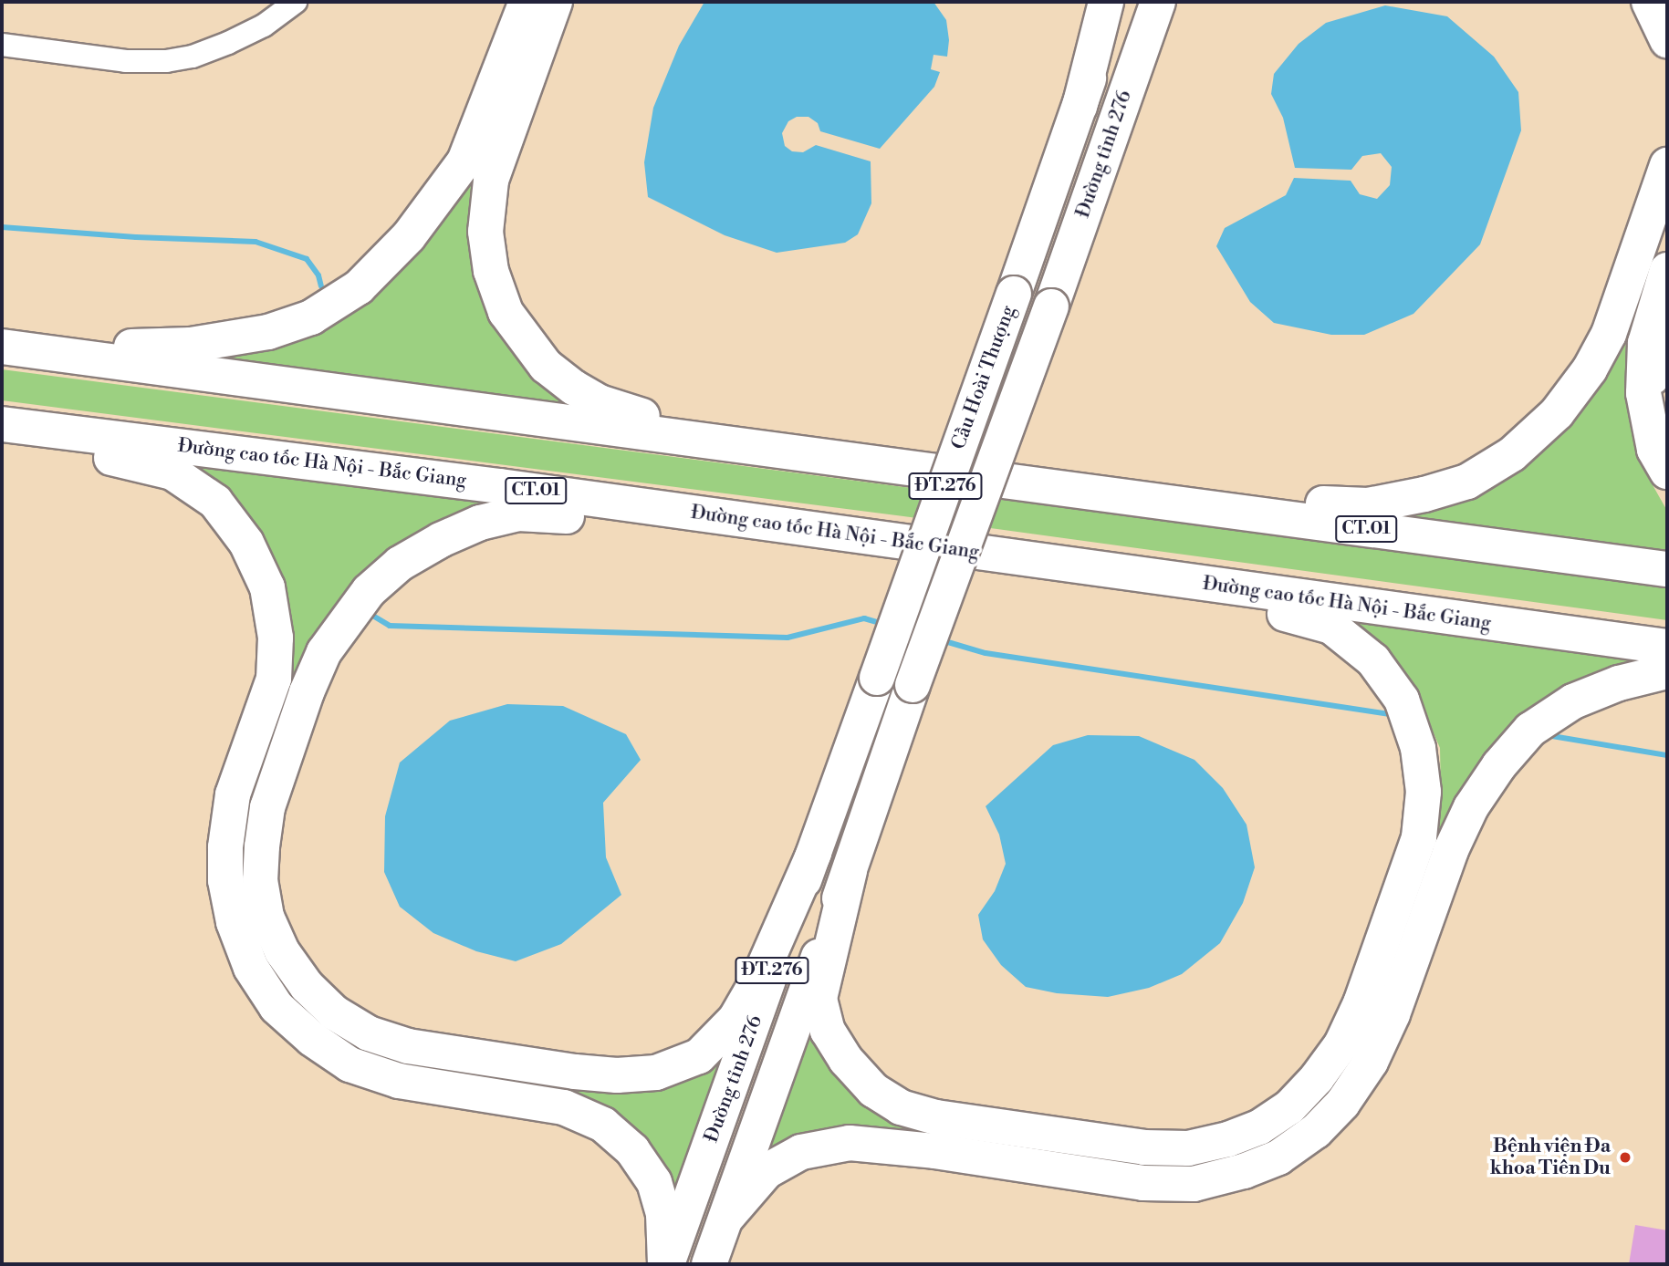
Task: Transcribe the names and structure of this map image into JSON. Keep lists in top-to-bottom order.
{
  "streets": {
    "main road": [
      "Đường tỉnh 276",
      "Cầu Hoài Thượng",
      "Đường cao tốc Hà Nội - Bắc Giang",
      "ĐT.276",
      "CT.01"
    ]
  },
  "crossings": [
    ["Đường tỉnh 276", "Cầu Hoài Thượng"]
  ],
  "places": ["Bệnh viện Đa khoa Tiên Du"]
}
